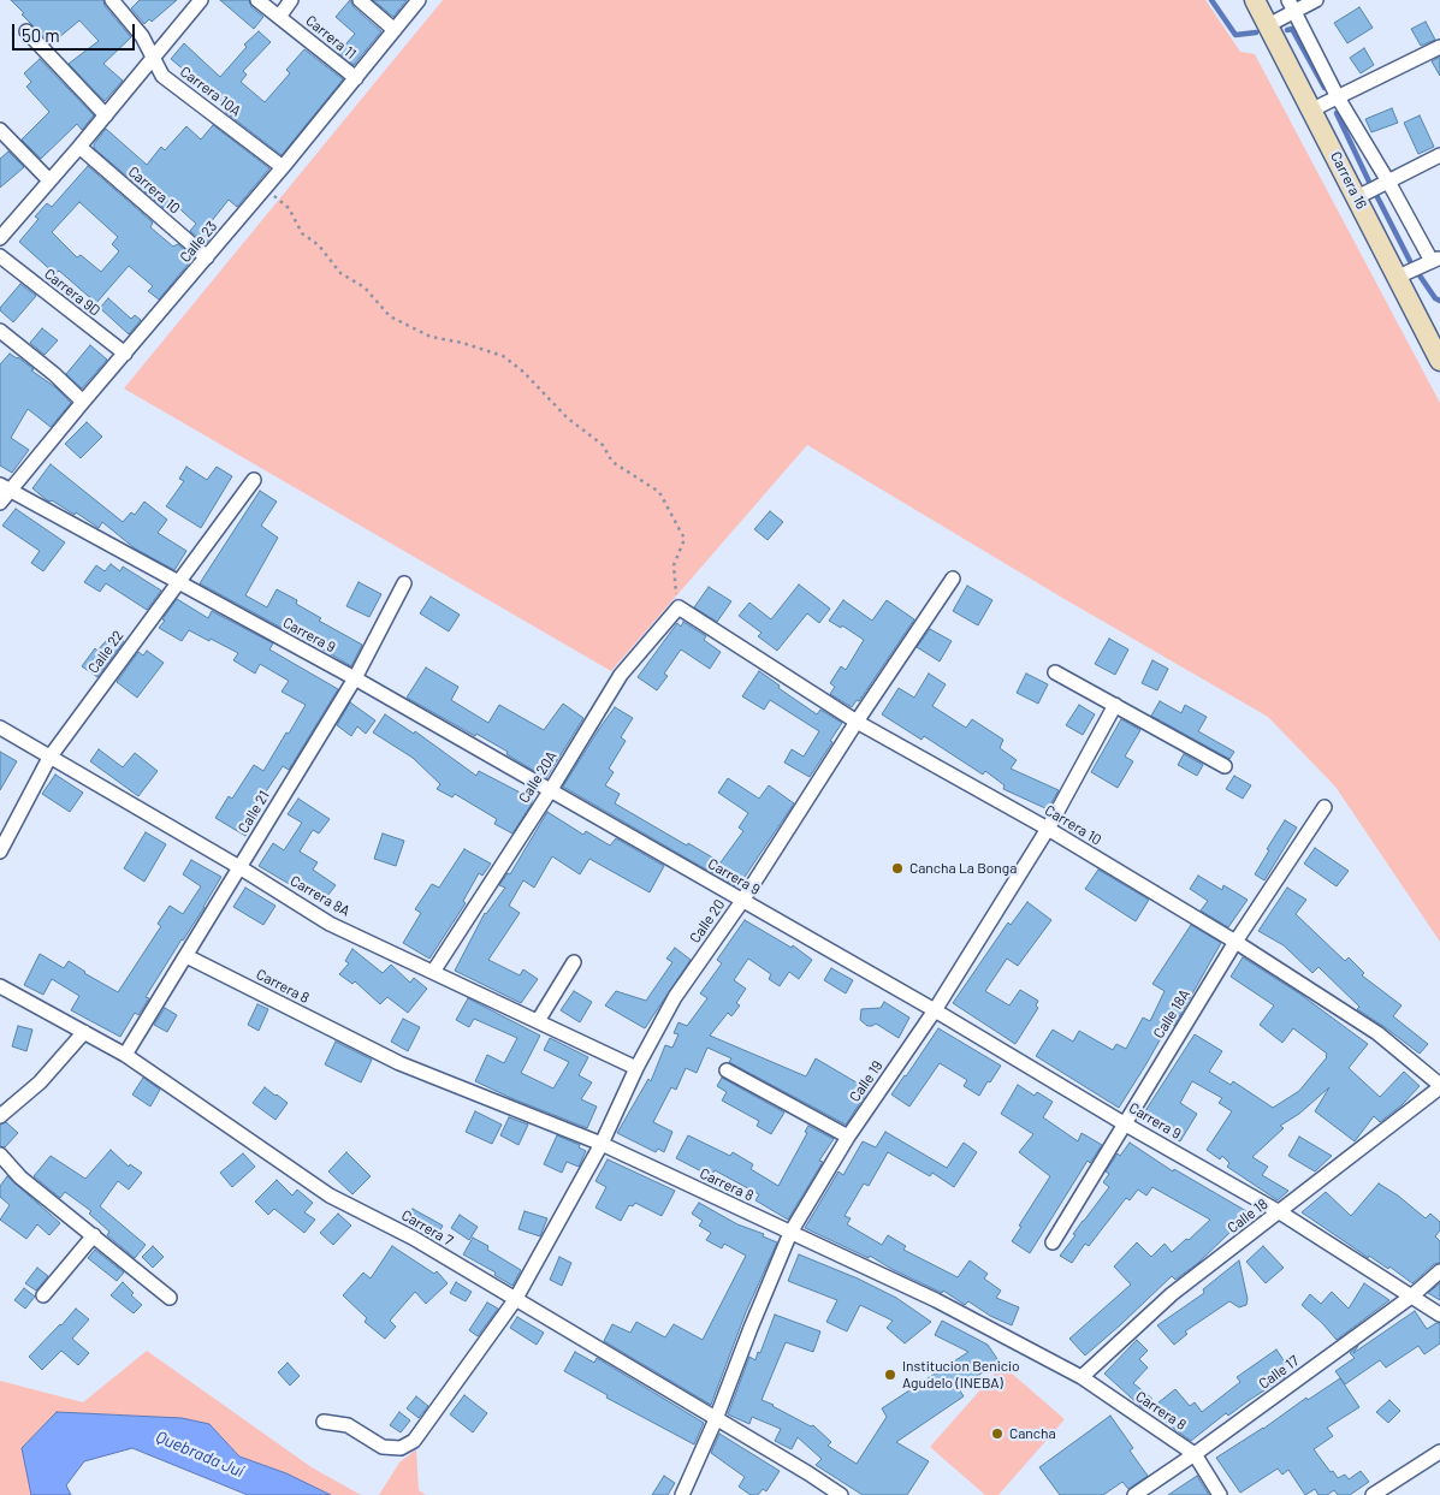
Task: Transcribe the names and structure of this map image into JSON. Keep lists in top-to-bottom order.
{
  "streets": {
    "main road": ["Carrera 16"],
    "street": [
      "Carrera 11",
      "Carrera 10A",
      "Carrera 10",
      "Calle 23",
      "Carrera 9D",
      "Carrera 9",
      "Calle 22",
      "Calle 20A",
      "Calle 21",
      "Carrera 8A",
      "Calle 20",
      "Carrera 8",
      "Calle 18A",
      "Calle 19",
      "Calle 18",
      "Carrera 7",
      "Calle 17"
    ]
  },
  "crossings": [
    ["Carrera 11", "Calle 23"],
    ["Carrera 10A", "Calle 23"],
    ["Carrera 10", "Calle 23"],
    ["Carrera 10", "Calle 20A"],
    ["Carrera 10", "Calle 20"],
    ["Carrera 10", "Calle 18A"],
    ["Carrera 10", "Calle 19"],
    ["Carrera 10", "Calle 18"],
    ["Calle 23", "Carrera 9D"],
    ["Calle 23", "Carrera 9"],
    ["Carrera 9", "Calle 22"],
    ["Carrera 9", "Calle 20A"],
    ["Carrera 9", "Calle 21"],
    ["Carrera 9", "Calle 20"],
    ["Carrera 9", "Calle 18A"],
    ["Carrera 9", "Calle 19"],
    ["Carrera 9", "Calle 18"],
    ["Carrera 9", "Calle 17"],
    ["Calle 22", "Carrera 8A"],
    ["Calle 20A", "Carrera 8A"],
    ["Calle 21", "Carrera 8A"],
    ["Calle 21", "Carrera 8"],
    ["Calle 21", "Carrera 7"],
    ["Carrera 8A", "Calle 20"],
    ["Calle 20", "Carrera 8"],
    ["Calle 20", "Carrera 7"],
    ["Carrera 8", "Calle 19"],
    ["Carrera 8", "Calle 18"],
    ["Carrera 8", "Calle 17"],
    ["Calle 19", "Carrera 7"]
  ],
  "water": ["Quebrada Juí"],
  "places": ["Cancha La Bonga", "Institucion Benicio Agudelo (INEBA)", "Cancha"],
  "scale_bar": "50 m"
}
